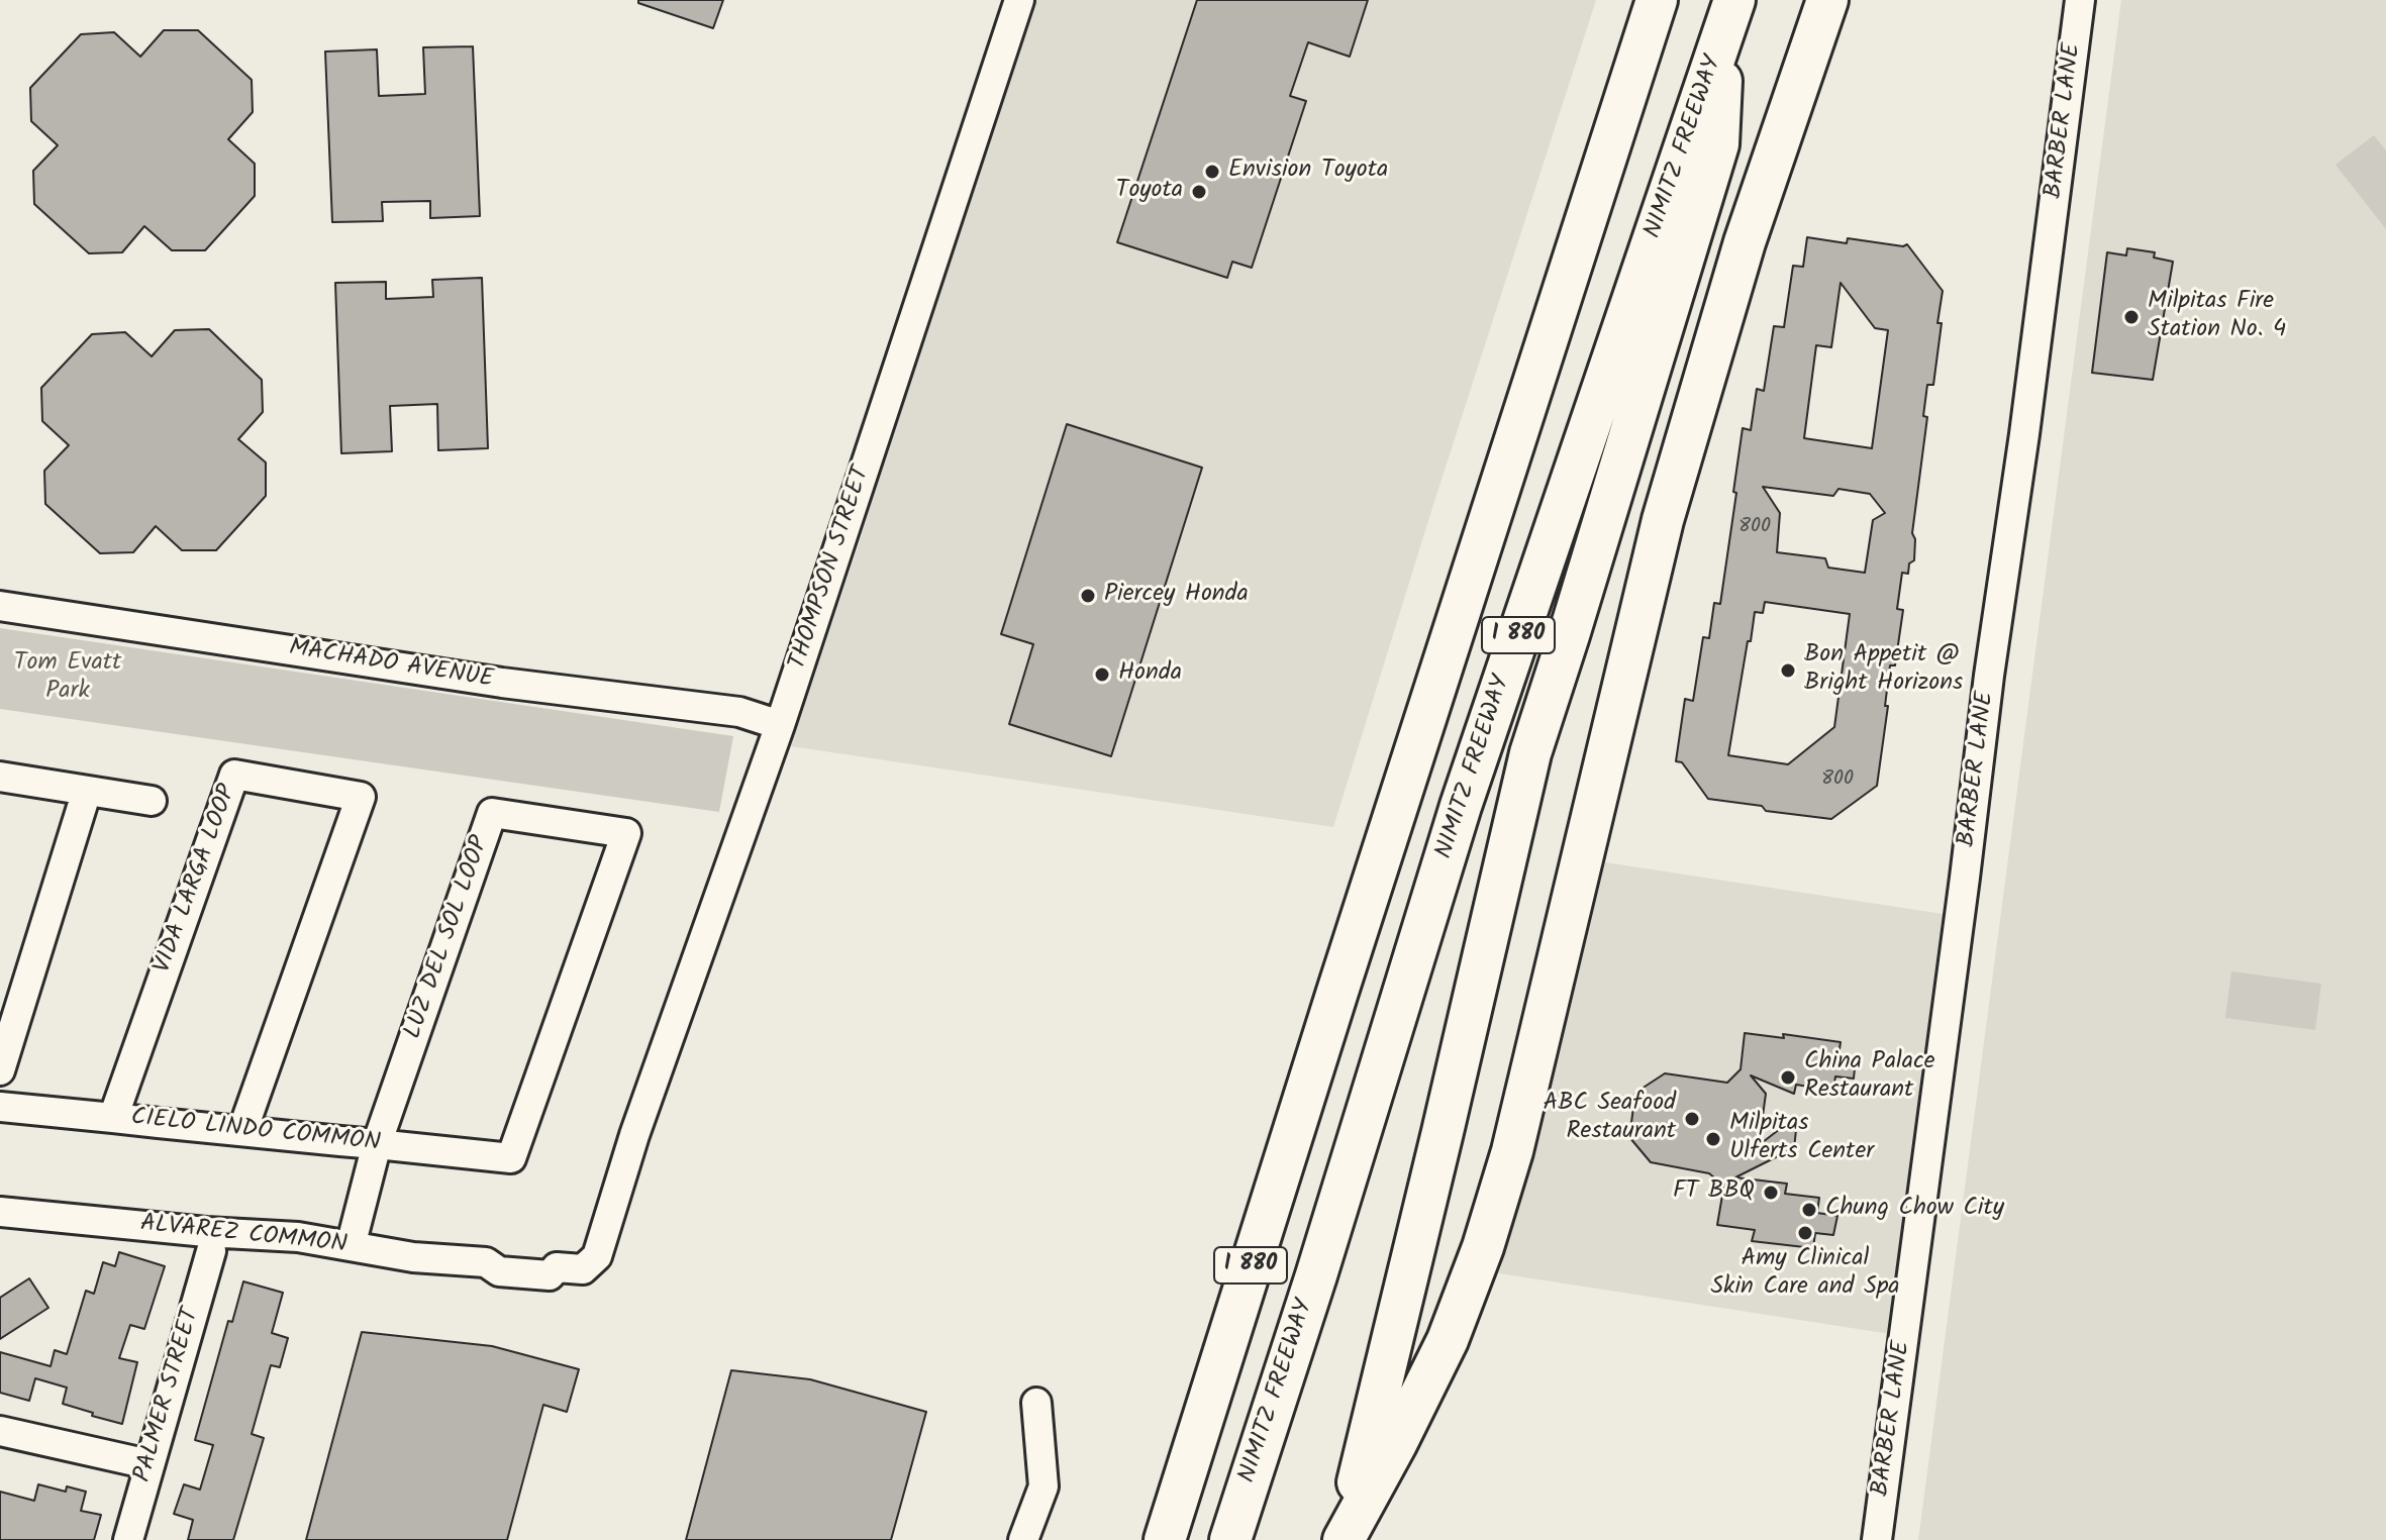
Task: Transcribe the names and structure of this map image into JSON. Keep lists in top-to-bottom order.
{
  "streets": {
    "highway": ["NIMITZ FREEWAY", "I 880"],
    "street": [
      "BARBER LANE",
      "THOMPSON STREET",
      "MACHADO AVENUE",
      "VIDA LARGA LOOP",
      "LUZ DEL SOL LOOP",
      "CIELO LINDO COMMON",
      "ALVAREZ COMMON",
      "PALMER STREET"
    ]
  },
  "crossings": [
    ["THOMPSON STREET", "MACHADO AVENUE"],
    ["THOMPSON STREET", "ALVAREZ COMMON"],
    ["VIDA LARGA LOOP", "CIELO LINDO COMMON"],
    ["LUZ DEL SOL LOOP", "CIELO LINDO COMMON"],
    ["LUZ DEL SOL LOOP", "ALVAREZ COMMON"]
  ],
  "parks": ["Tom Evatt Park"],
  "places": [
    "Envision Toyota",
    "Toyota",
    "Milpitas Fire Station No. 4",
    "Piercey Honda",
    "Bon Appetit @ Bright Horizons",
    "Honda",
    "China Palace Restaurant",
    "ABC Seafood Restaurant",
    "Milpitas Ulferts Center",
    "FT BBQ",
    "Chung Chow City",
    "Amy Clinical Skin Care and Spa"
  ],
  "house_numbers": ["800", "800"]
}
